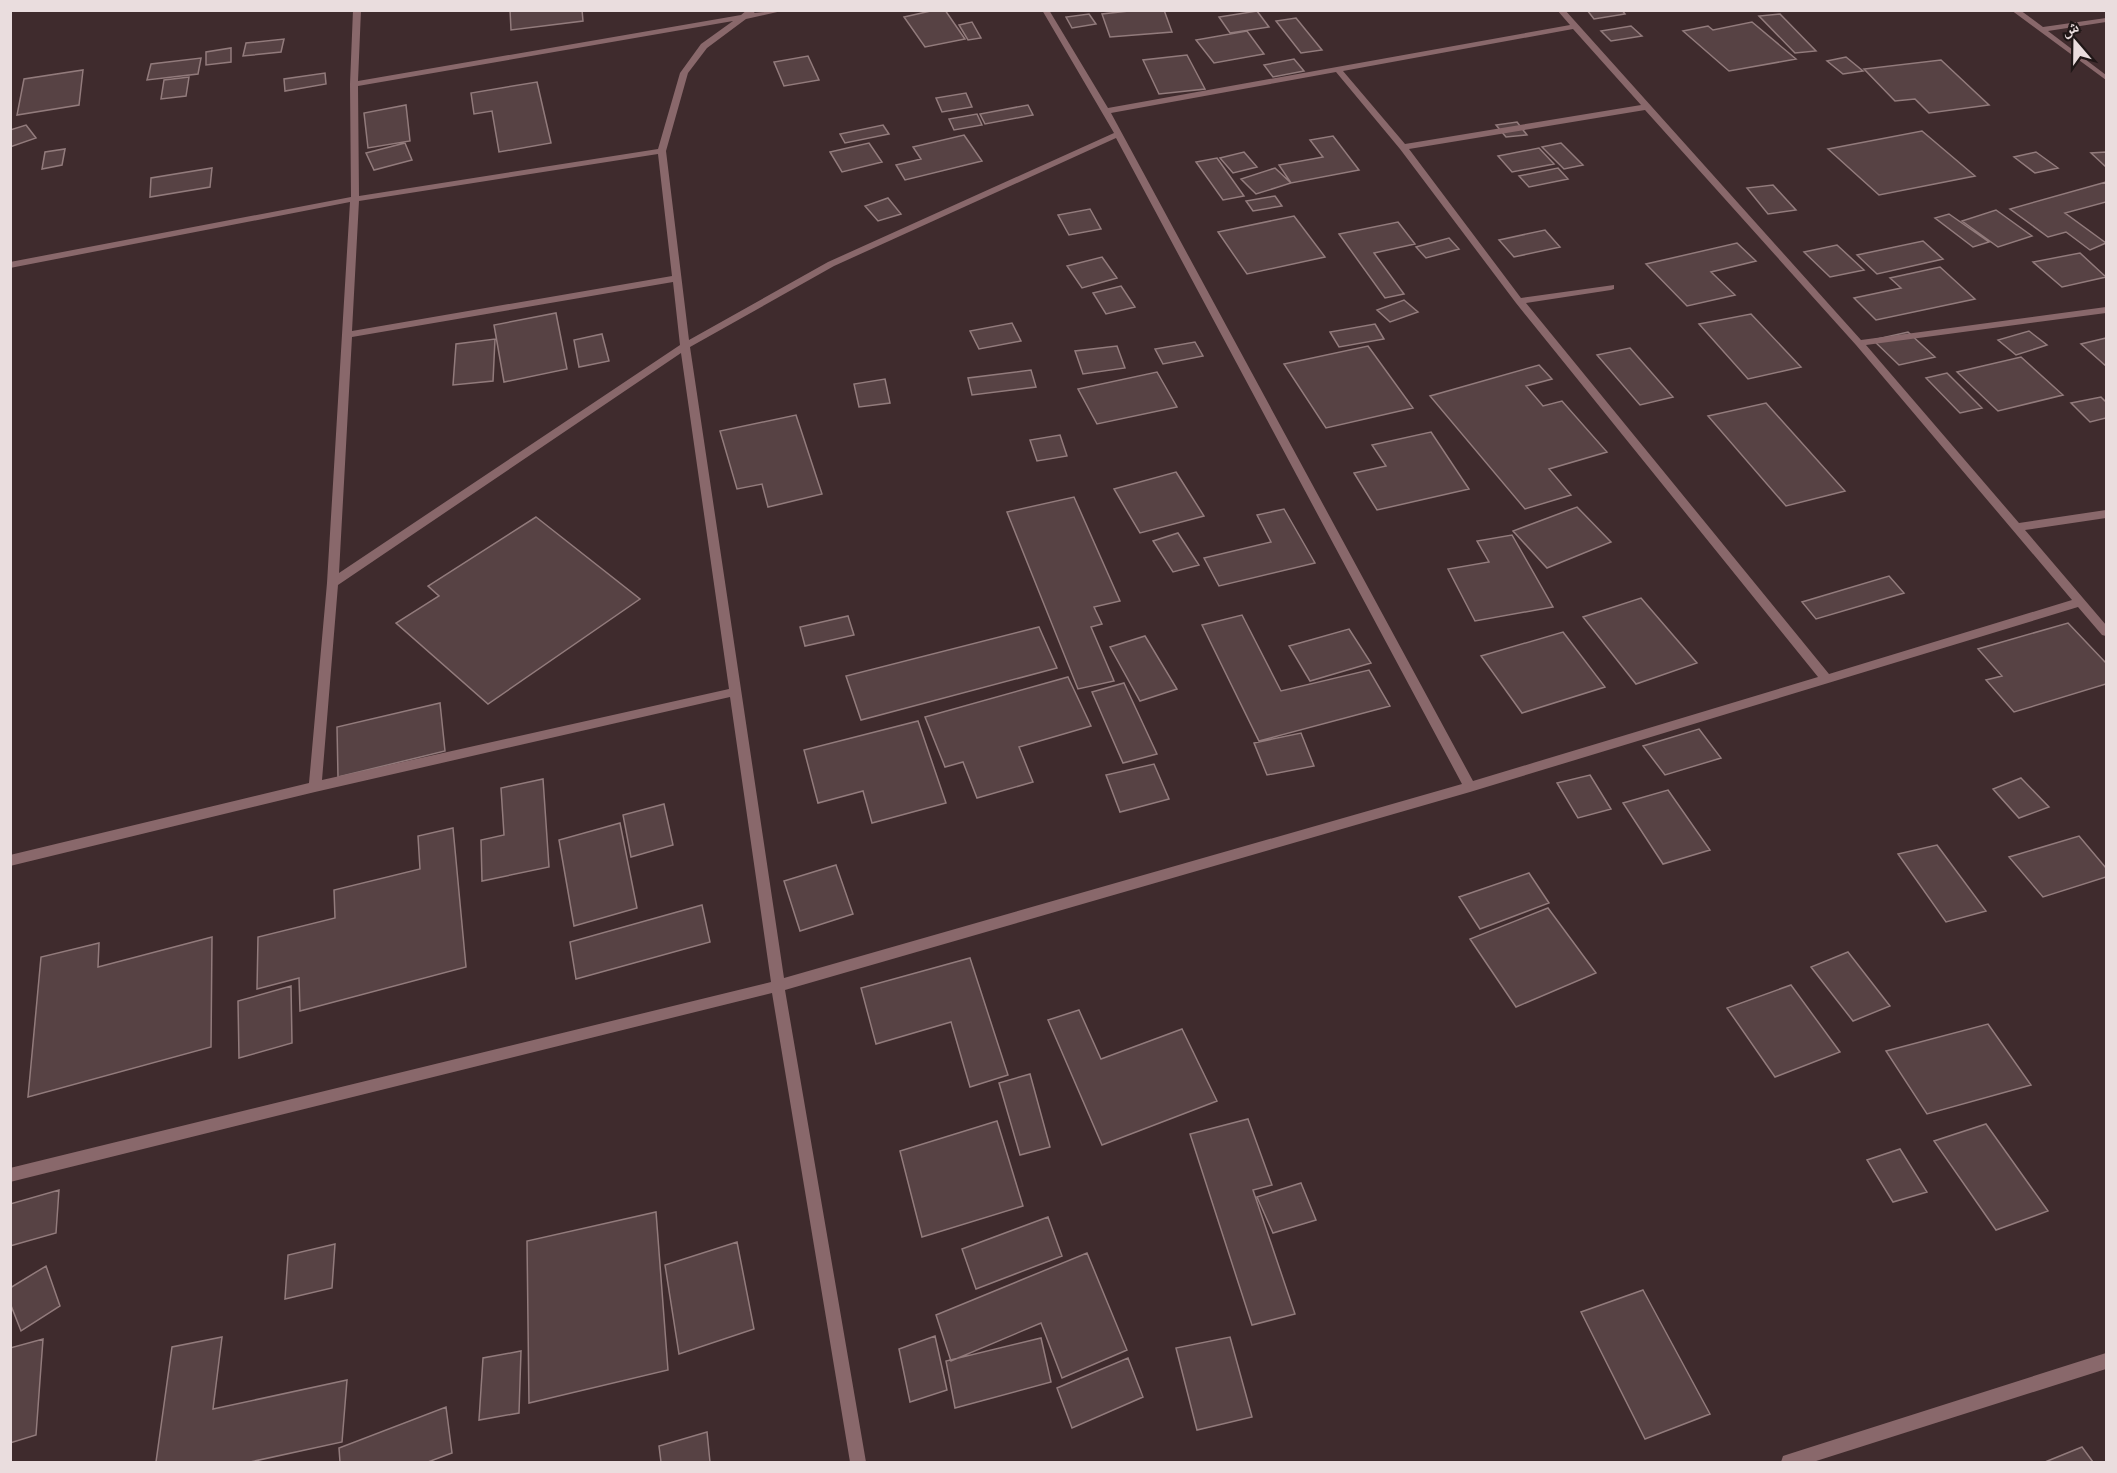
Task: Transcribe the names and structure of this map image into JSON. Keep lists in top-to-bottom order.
{
  "north": "top"
}
